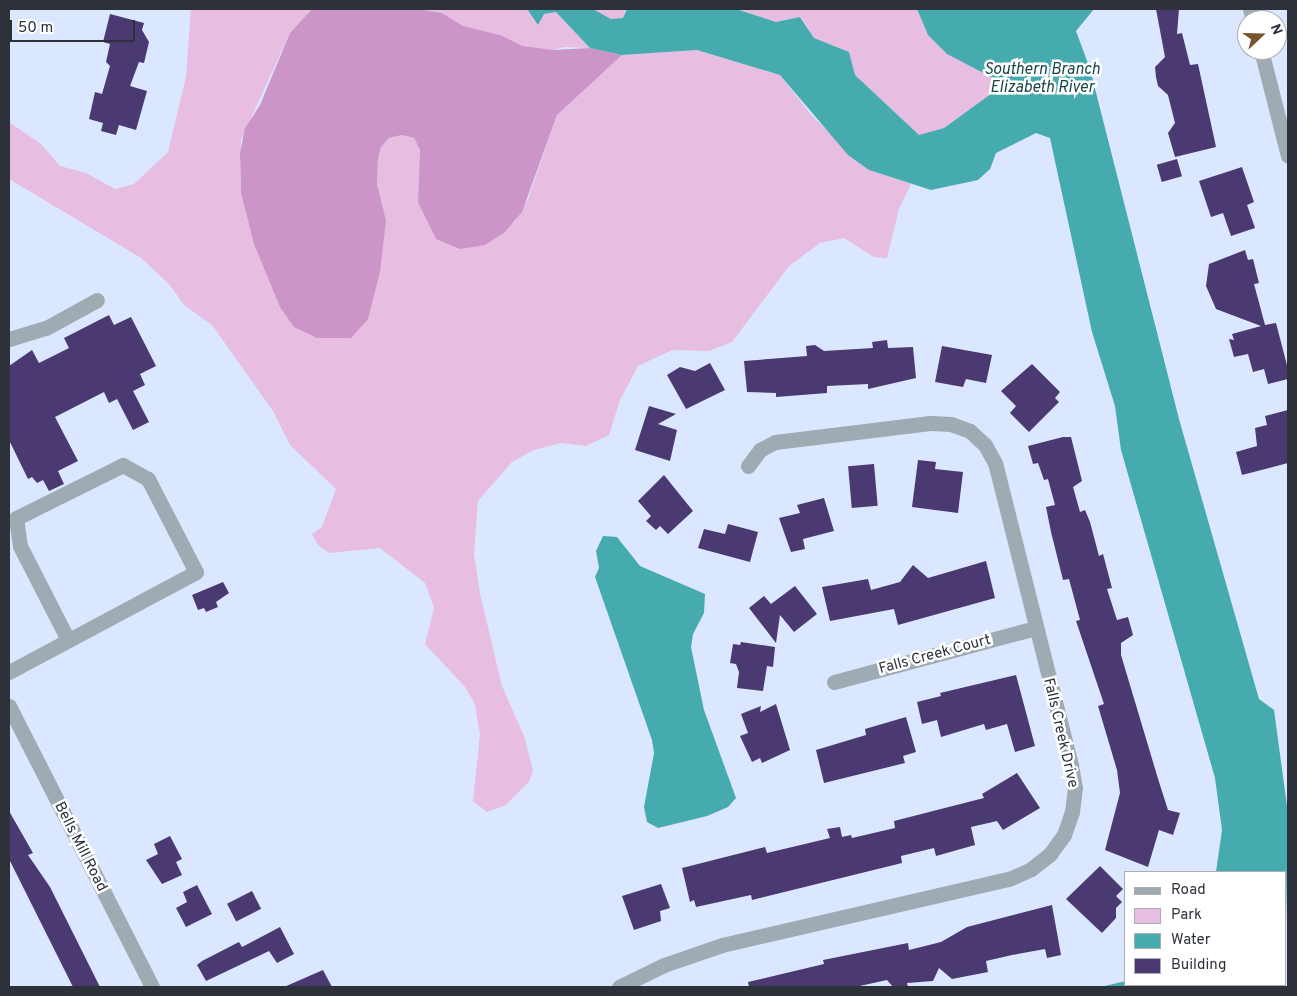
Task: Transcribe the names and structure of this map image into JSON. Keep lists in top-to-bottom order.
{
  "streets": {
    "street": ["Falls Creek Court", "Falls Creek Drive", "Bells Mill Road"]
  },
  "crossings": [
    ["Falls Creek Court", "Falls Creek Drive"]
  ],
  "water": ["Southern Branch Elizabeth River"],
  "legend": [
    "Road",
    "Park",
    "Water",
    "Building"
  ],
  "scale_bar": "50 m",
  "north": "right"
}
